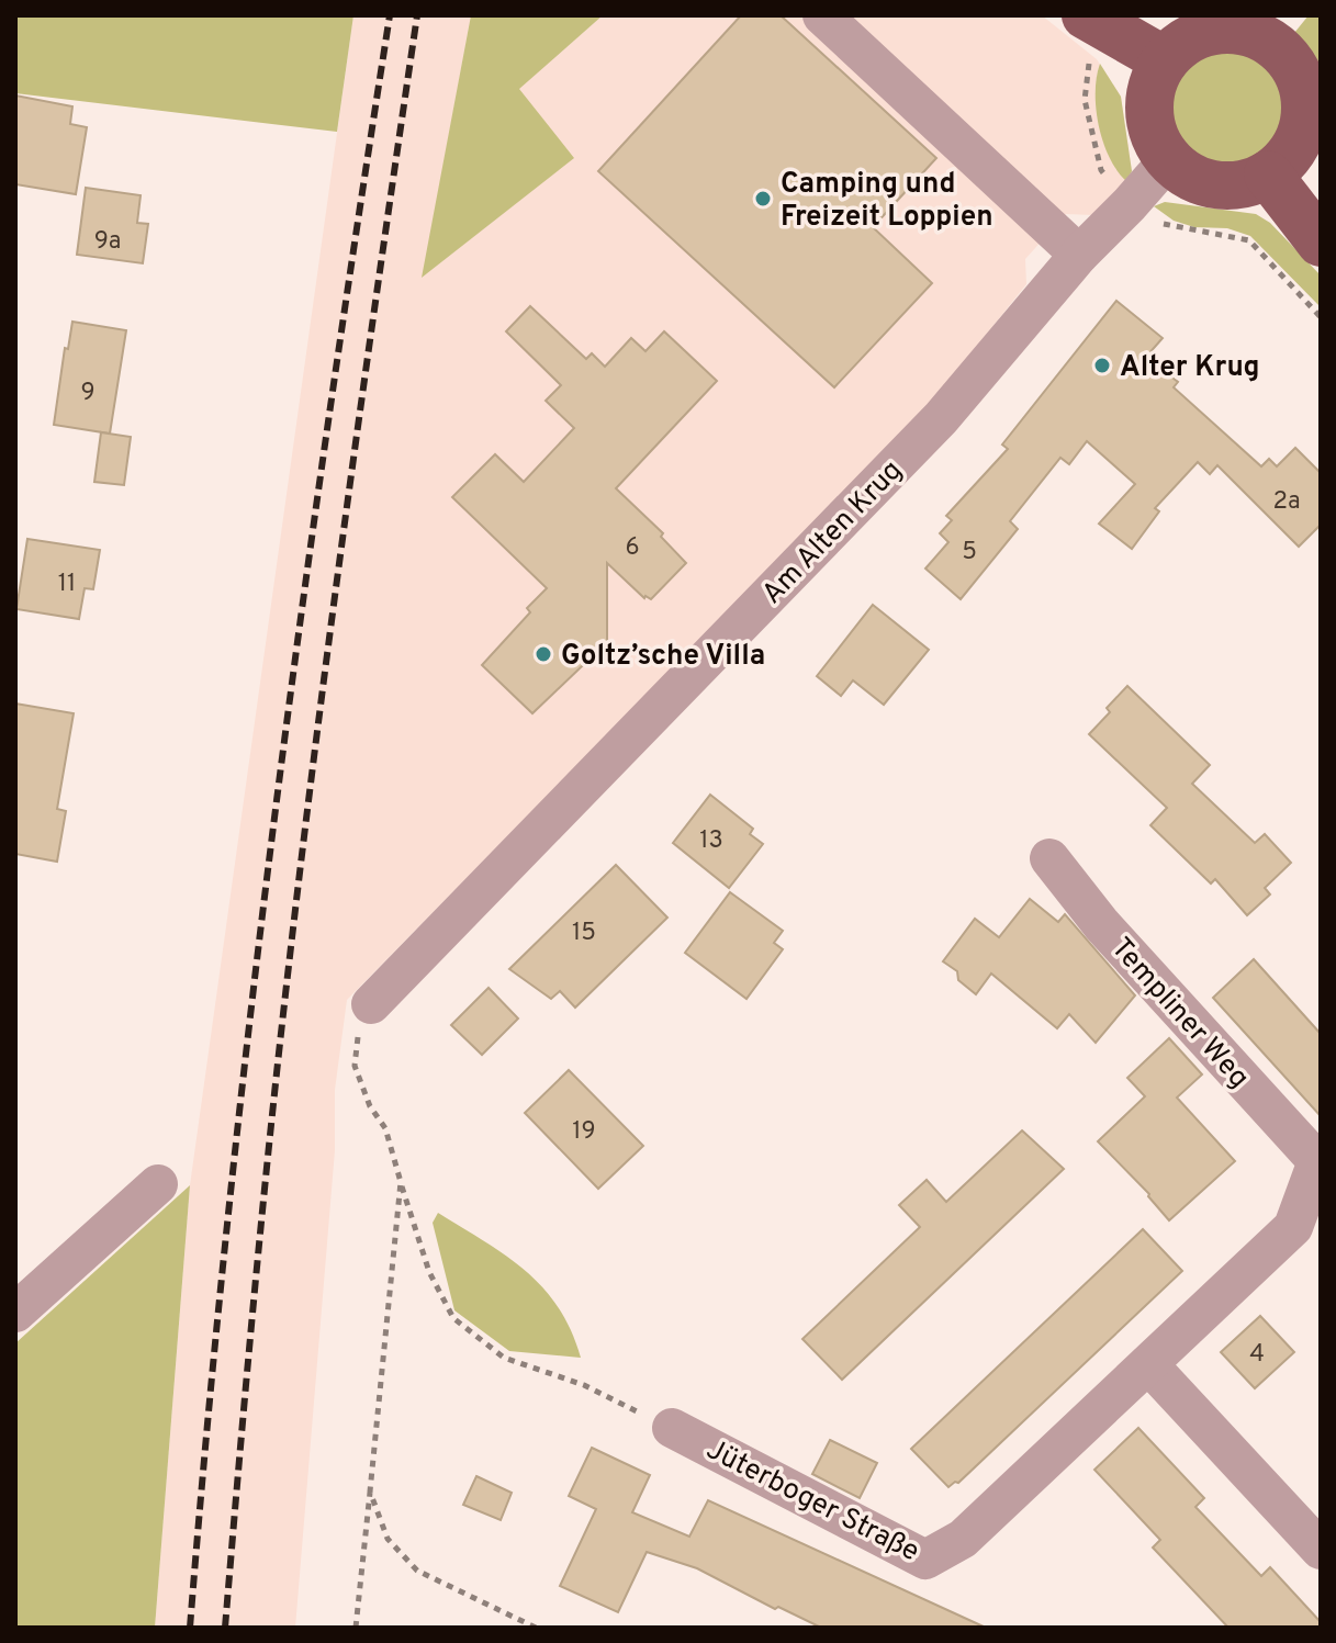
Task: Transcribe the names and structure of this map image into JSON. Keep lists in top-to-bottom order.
{
  "streets": {
    "street": ["Am Alten Krug", "Templiner Weg", "Jüterboger Straße"]
  },
  "crossings": [
    ["Templiner Weg", "Jüterboger Straße"]
  ],
  "places": ["Camping und Freizeit Loppien", "Alter Krug", "Goltz’sche Villa"],
  "house_numbers": [
    "9a",
    "9",
    "2a",
    "6",
    "5",
    "11",
    "13",
    "15",
    "19",
    "4"
  ]
}
